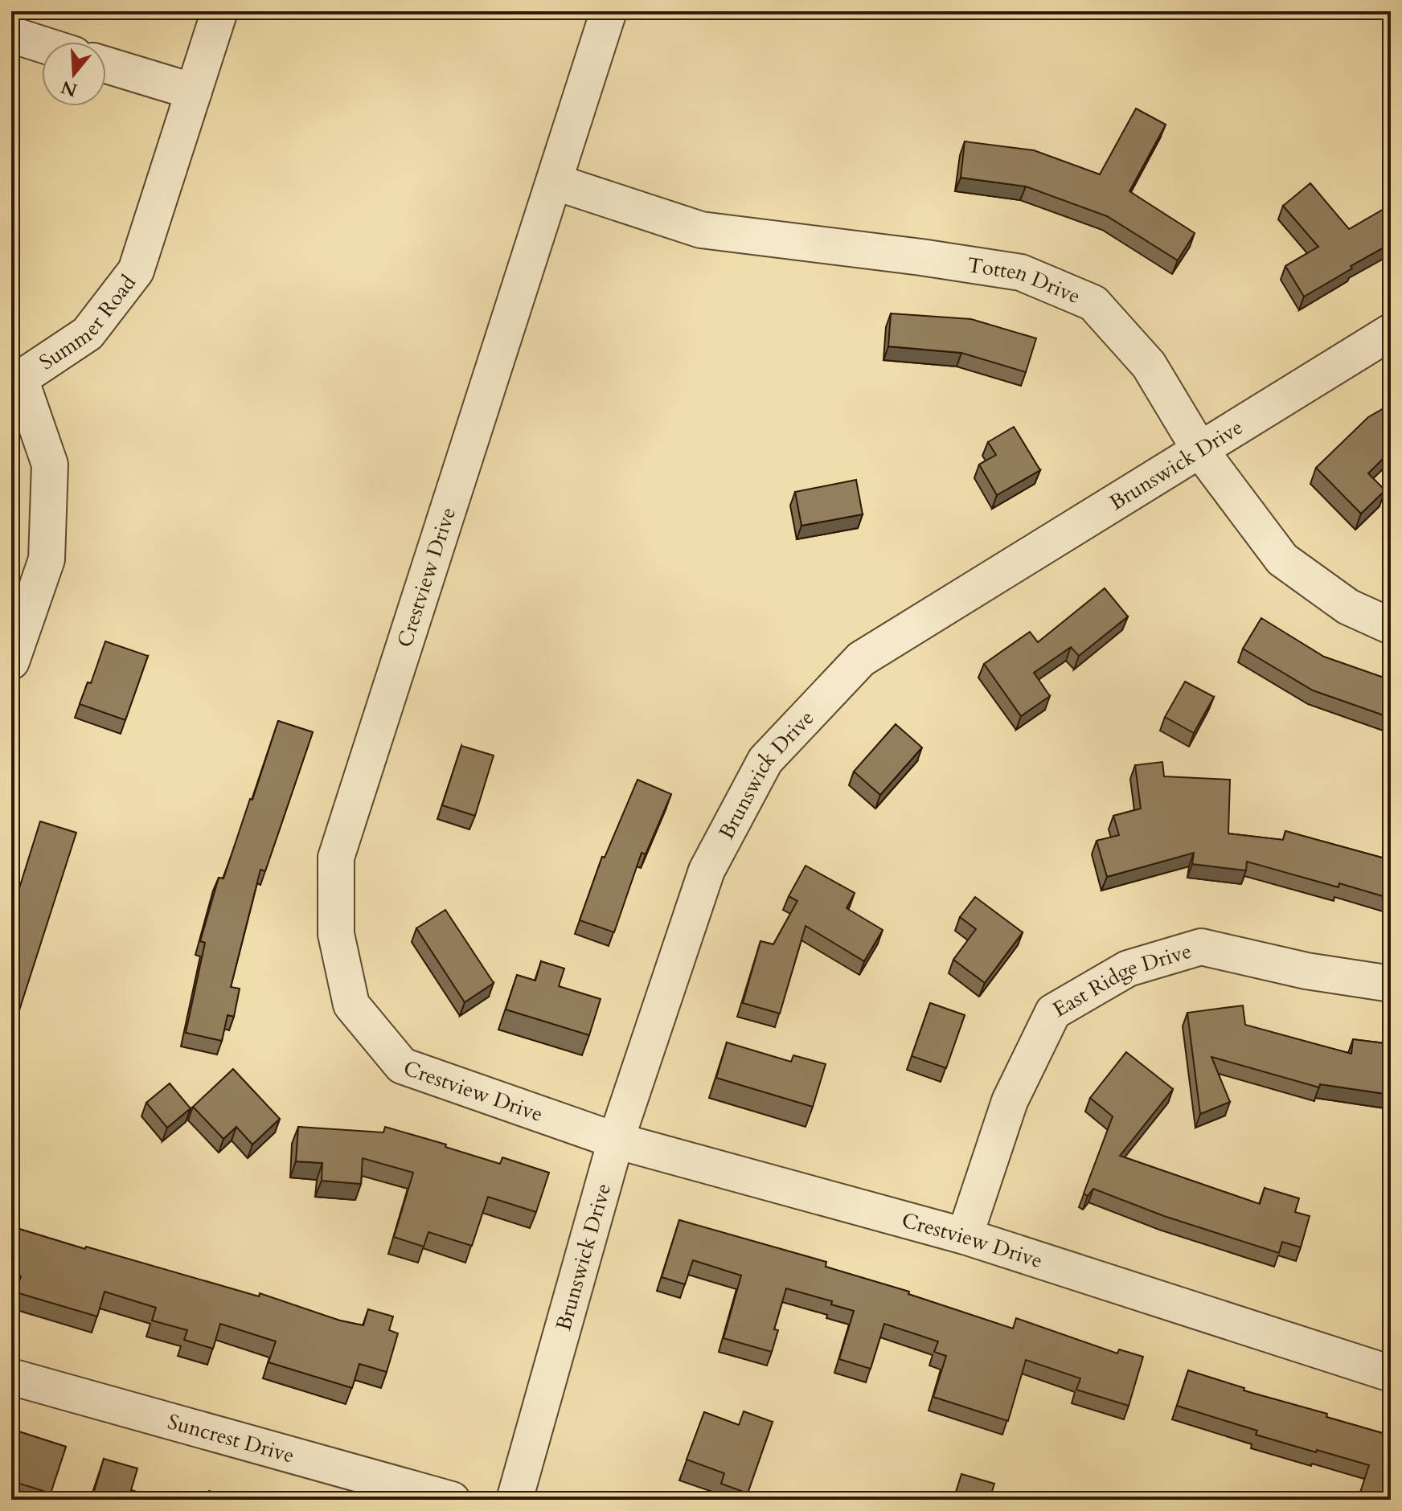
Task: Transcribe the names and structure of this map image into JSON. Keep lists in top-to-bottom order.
{
  "streets": {
    "street": [
      "Totten Drive",
      "Summer Road",
      "Brunswick Drive",
      "Crestview Drive",
      "East Ridge Drive",
      "Suncrest Drive"
    ]
  },
  "crossings": [
    ["Totten Drive", "Brunswick Drive"],
    ["Totten Drive", "Crestview Drive"],
    ["Brunswick Drive", "Crestview Drive"],
    ["Crestview Drive", "East Ridge Drive"]
  ],
  "north": "bottom"
}
